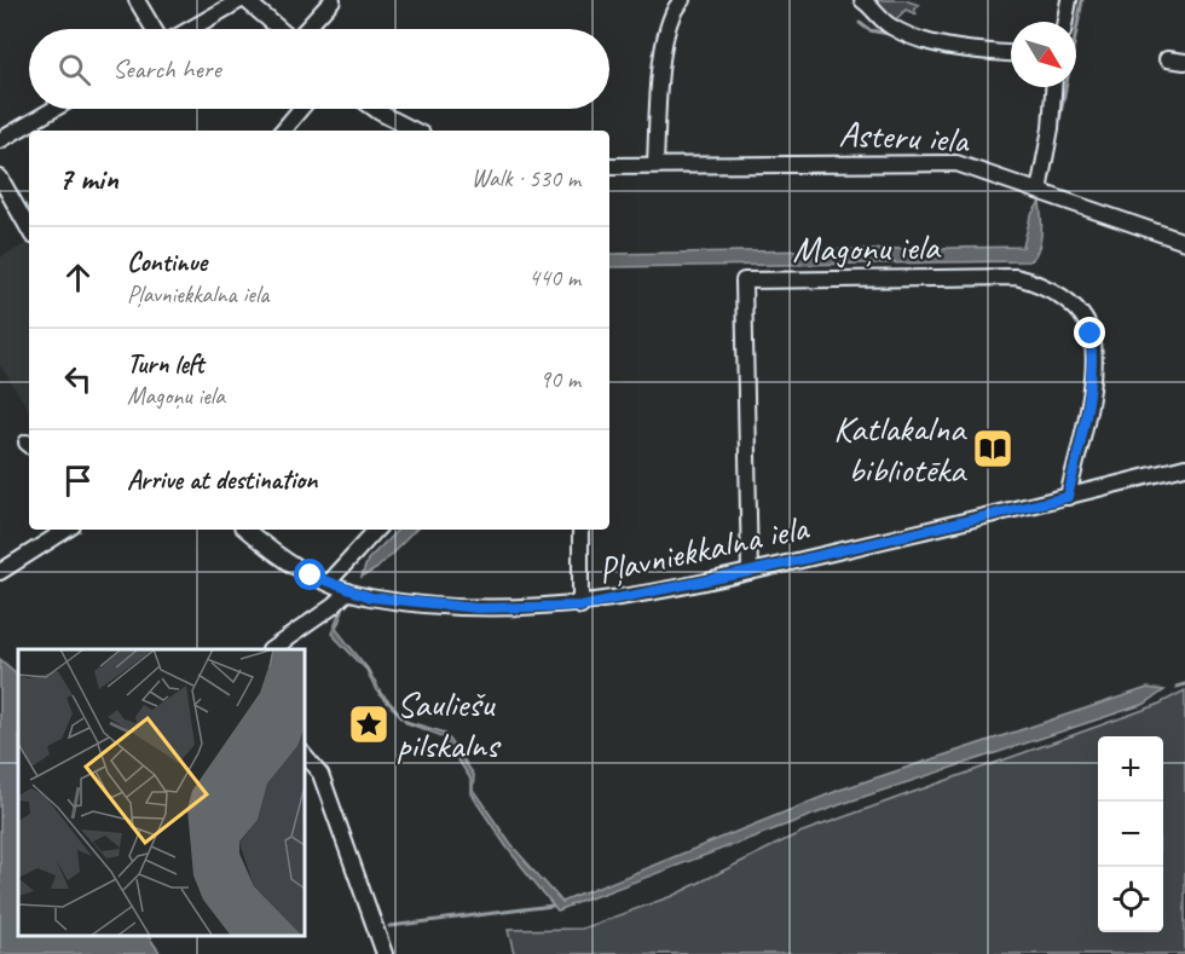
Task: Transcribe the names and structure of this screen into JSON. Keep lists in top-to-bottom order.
{
  "streets": {
    "street": ["Asteru iela", "Magoņu iela", "Pļavniekkalna iela"]
  },
  "crossings": [
    ["Magoņu iela", "Pļavniekkalna iela"]
  ],
  "places": {
    "library": ["Katlakalna bibliotēka"],
    "place": ["Sauliešu pilskalns"]
  },
  "north": "bottom right",
  "page": {
    "search": "Search here",
    "heading": ["7 min", "Walk · 530 m"],
    "list": [
      ["Continue", "Pļavniekkalna iela", "440 m"],
      ["Turn left", "Magoņu iela", "90 m"],
      "Arrive at destination"
    ],
    "map_buttons": ["+", "−"]
  }
}
